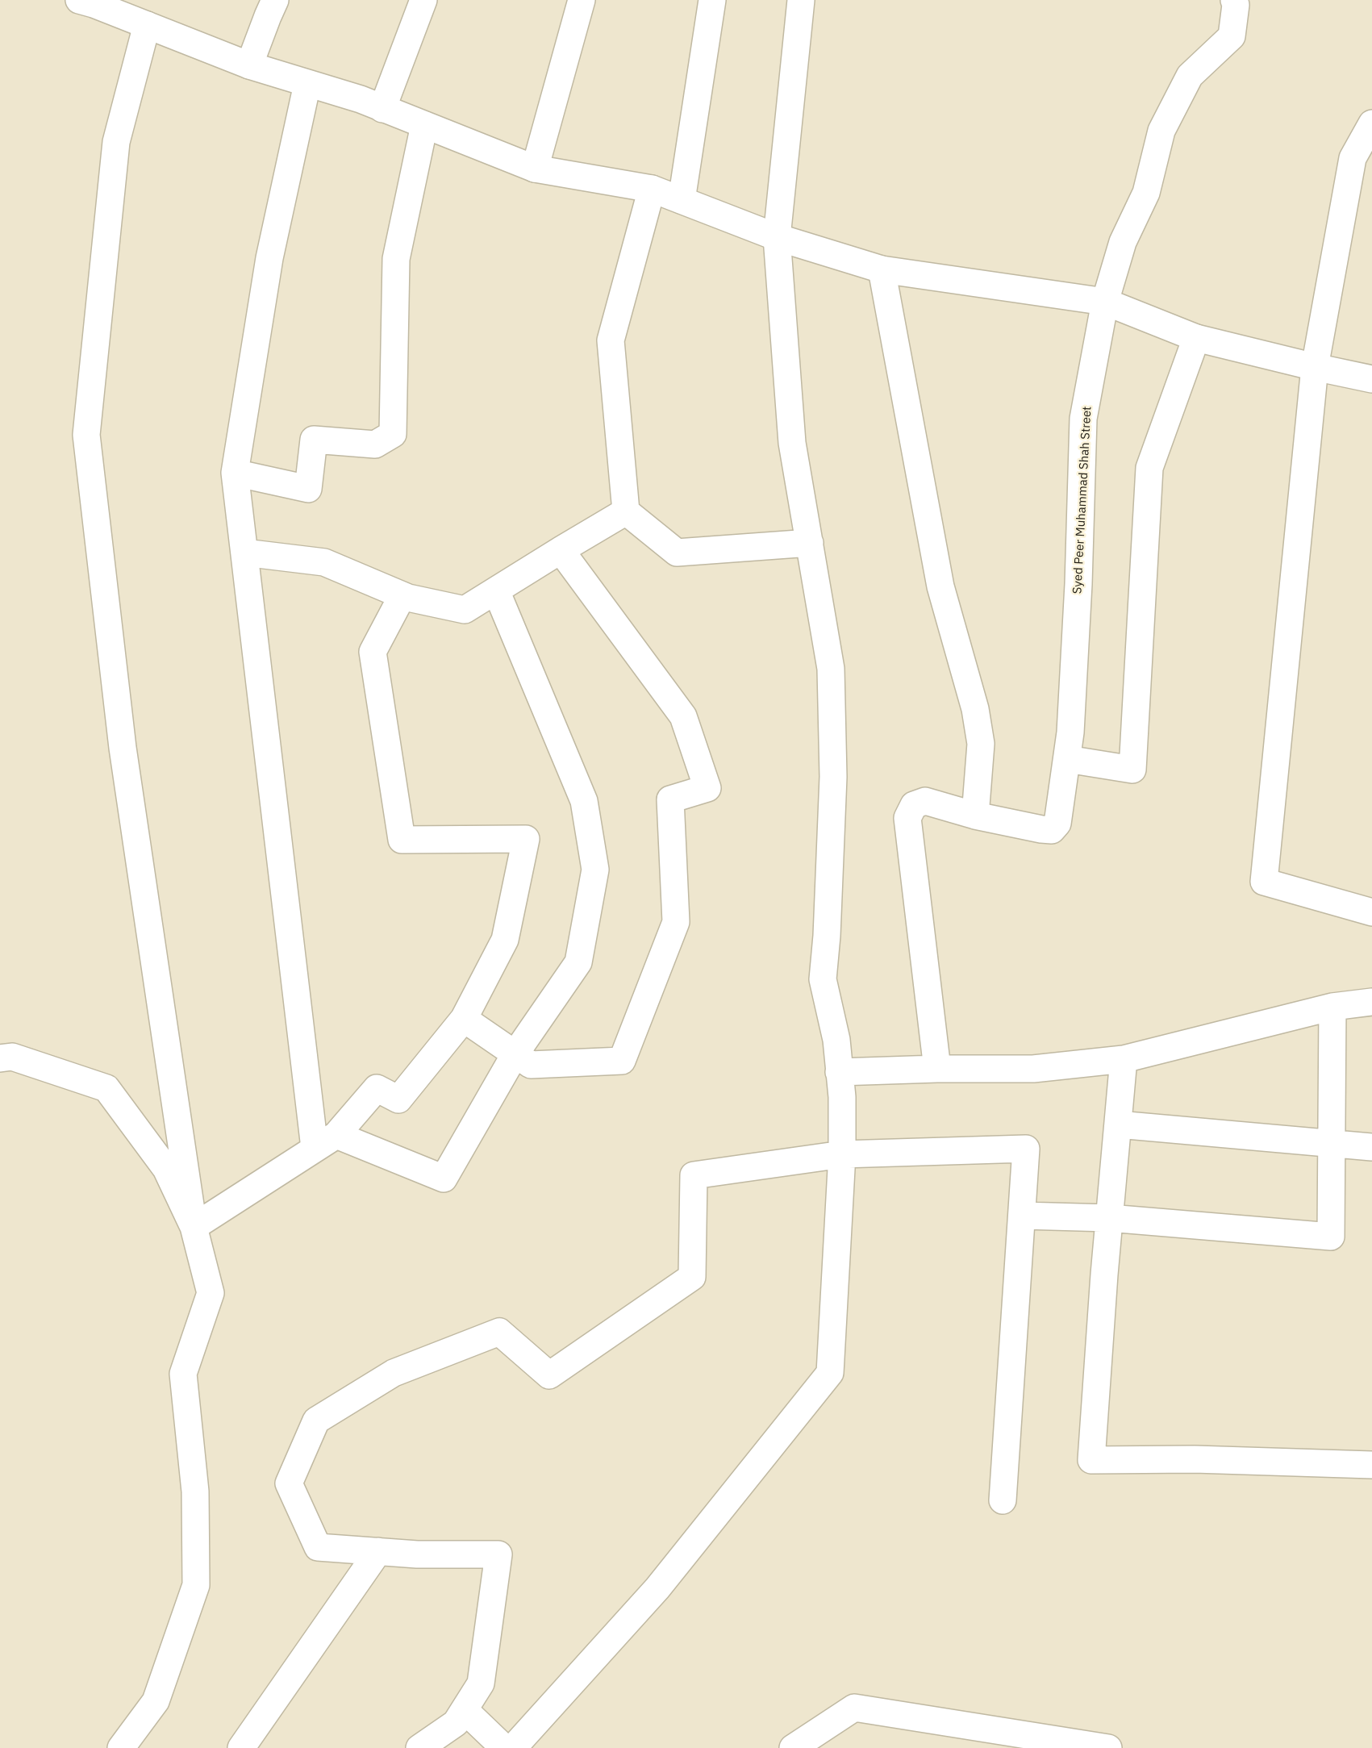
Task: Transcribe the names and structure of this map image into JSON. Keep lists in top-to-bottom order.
{
  "streets": {
    "street": ["Syed Peer Muhammad Shah Street"]
  }
}
